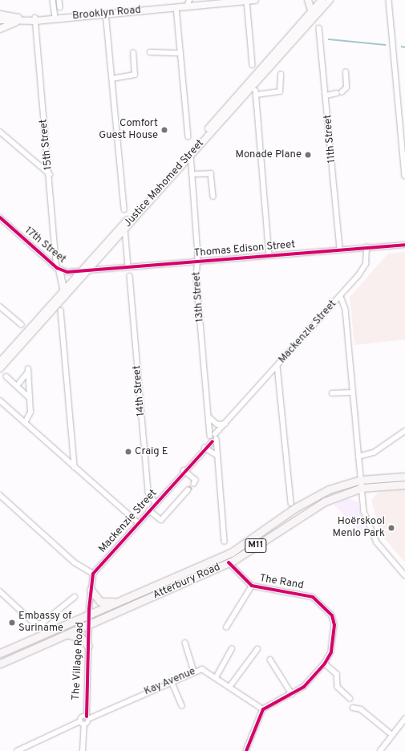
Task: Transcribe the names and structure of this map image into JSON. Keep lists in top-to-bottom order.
{
  "streets": {
    "main road": [
      "Brooklyn Road",
      "Justice Mahomed Street",
      "M11",
      "Atterbury Road"
    ],
    "street": [
      "11th Street",
      "15th Street",
      "17th Street",
      "Thomas Edison Street",
      "13th Street",
      "Mackenzie Street",
      "14th Street",
      "The Rand",
      "The Village Road",
      "Kay Avenue"
    ]
  },
  "crossings": [
    ["Brooklyn Road", "15th Street"],
    ["11th Street", "Thomas Edison Street"],
    ["15th Street", "17th Street"],
    ["Justice Mahomed Street", "17th Street"],
    ["Justice Mahomed Street", "Thomas Edison Street"],
    ["Justice Mahomed Street", "13th Street"],
    ["17th Street", "Thomas Edison Street"],
    ["Thomas Edison Street", "13th Street"],
    ["Thomas Edison Street", "Mackenzie Street"],
    ["13th Street", "Mackenzie Street"],
    ["Mackenzie Street", "14th Street"],
    ["Atterbury Road", "The Rand"],
    ["Atterbury Road", "The Village Road"],
    ["The Rand", "Kay Avenue"],
    ["The Village Road", "Kay Avenue"]
  ],
  "places": [
    "Comfort Guest House",
    "Monade Plane",
    "Craig E",
    "Hoërskool Menlo Park",
    "Embassy of Suriname"
  ]
}
